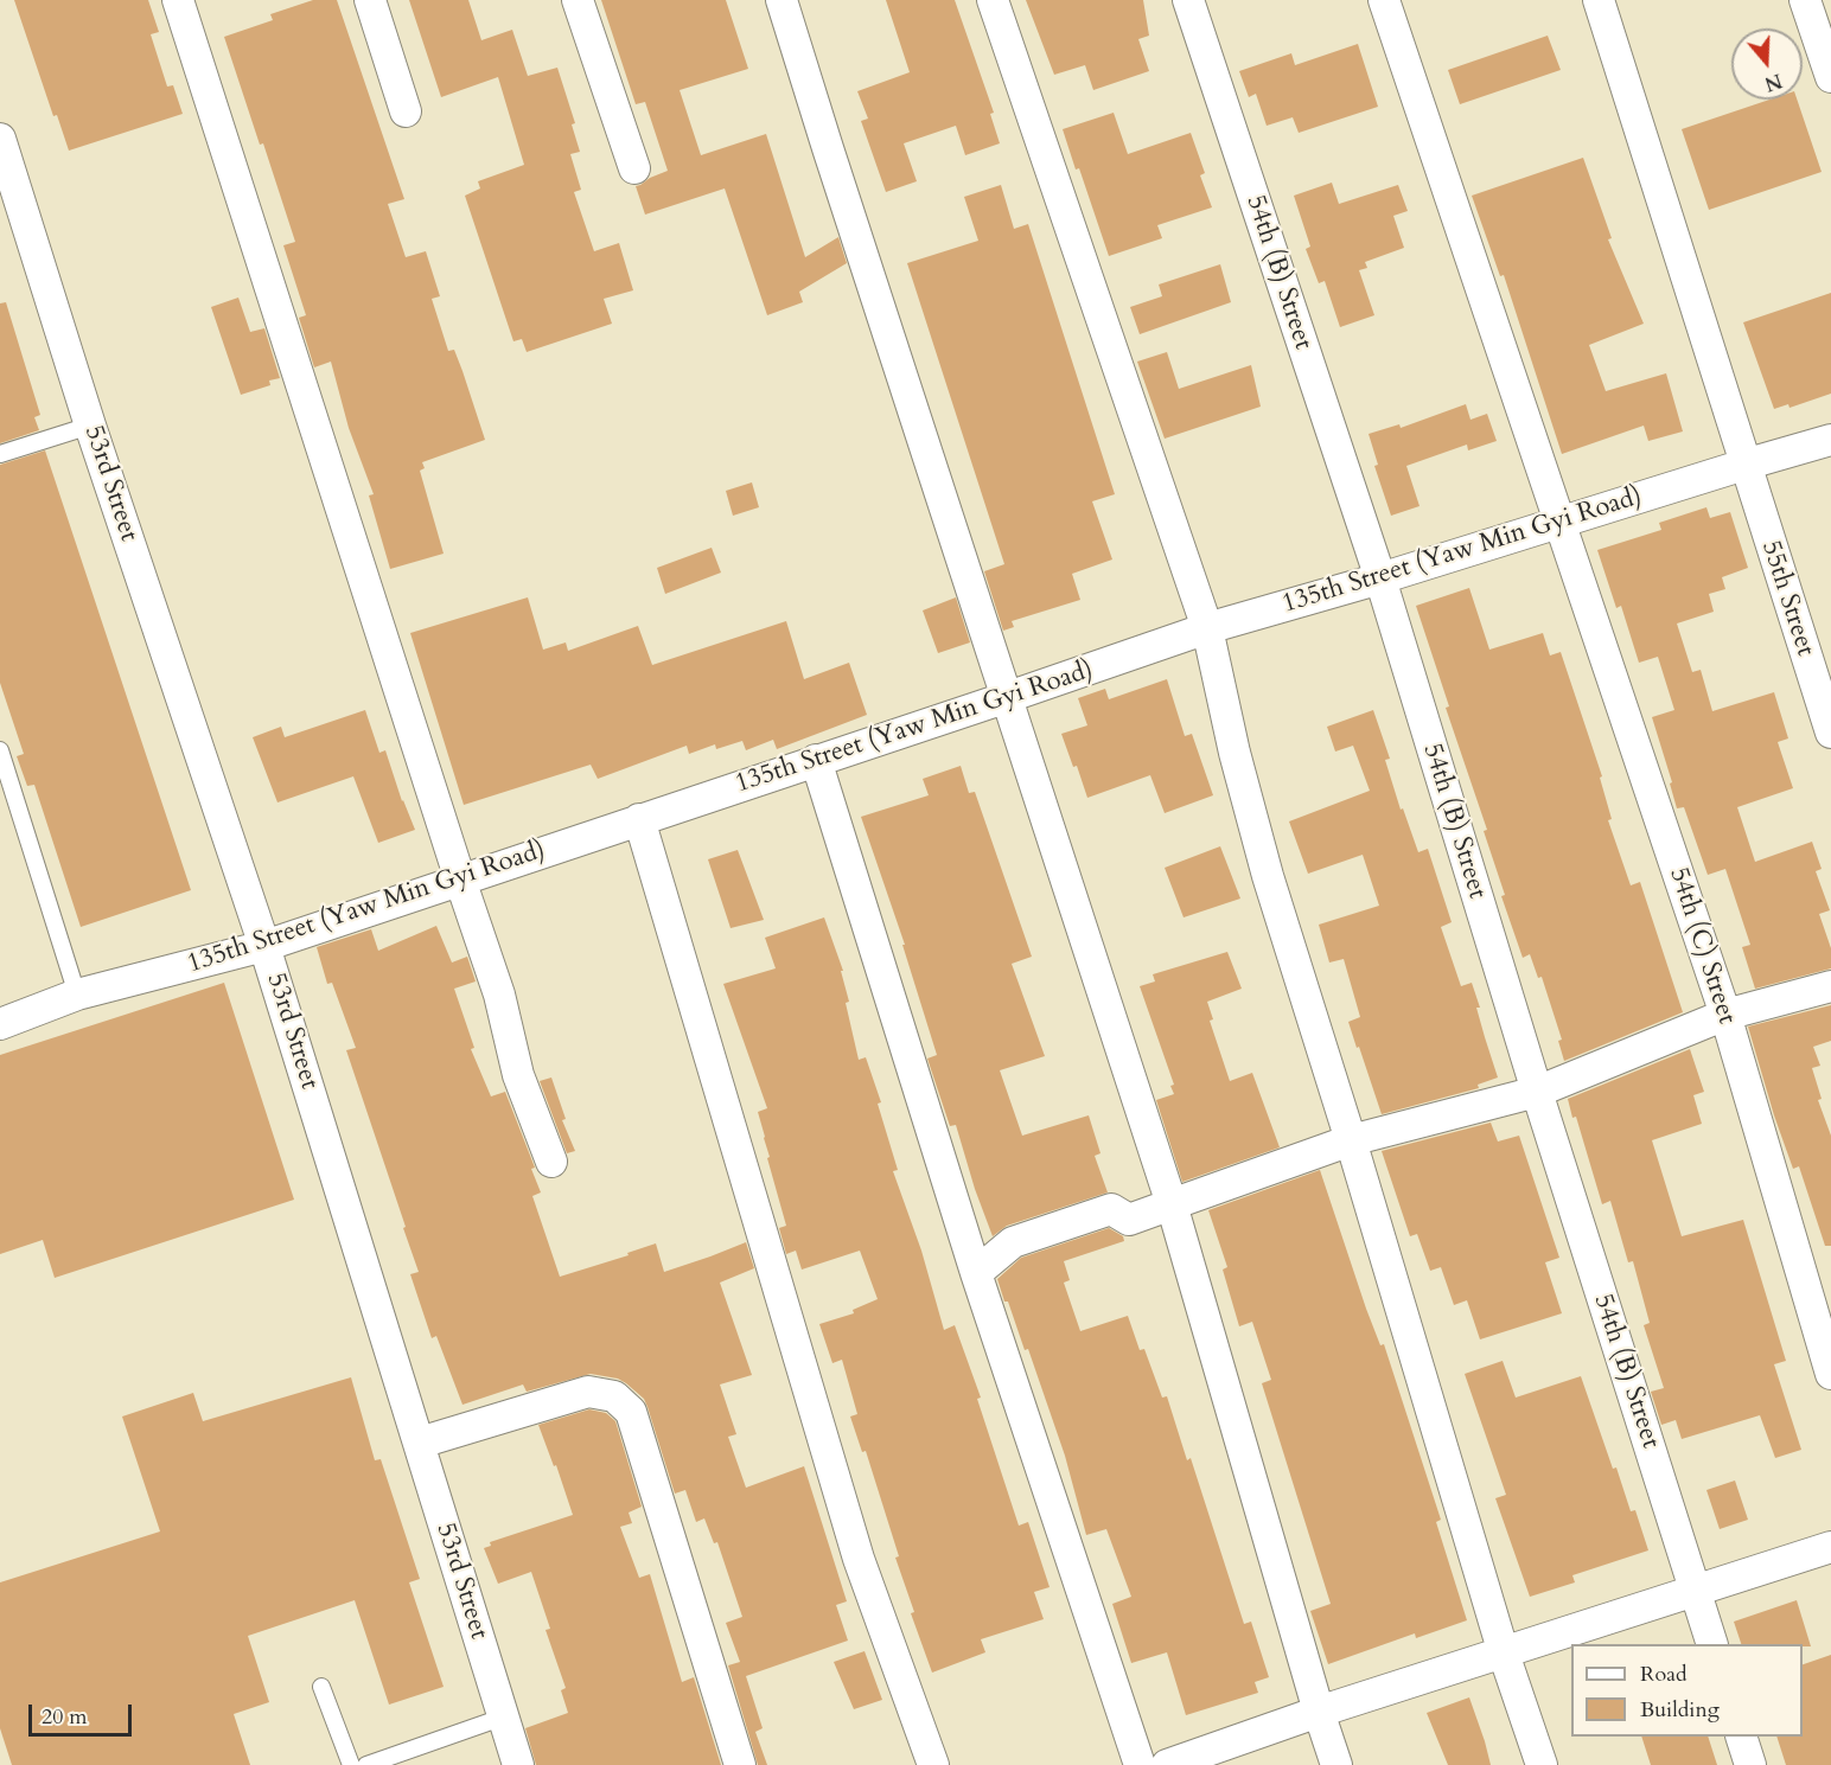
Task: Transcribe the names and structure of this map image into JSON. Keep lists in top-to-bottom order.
{
  "streets": {
    "street": [
      "54th (B) Street",
      "53rd Street",
      "135th Street (Yaw Min Gyi Road)",
      "55th Street",
      "54th (C) Street"
    ]
  },
  "crossings": [
    ["54th (B) Street", "135th Street (Yaw Min Gyi Road)"],
    ["53rd Street", "135th Street (Yaw Min Gyi Road)"],
    ["135th Street (Yaw Min Gyi Road)", "55th Street"],
    ["135th Street (Yaw Min Gyi Road)", "54th (C) Street"]
  ],
  "legend": ["Road", "Building"],
  "scale_bar": "20 m",
  "north": "bottom"
}
